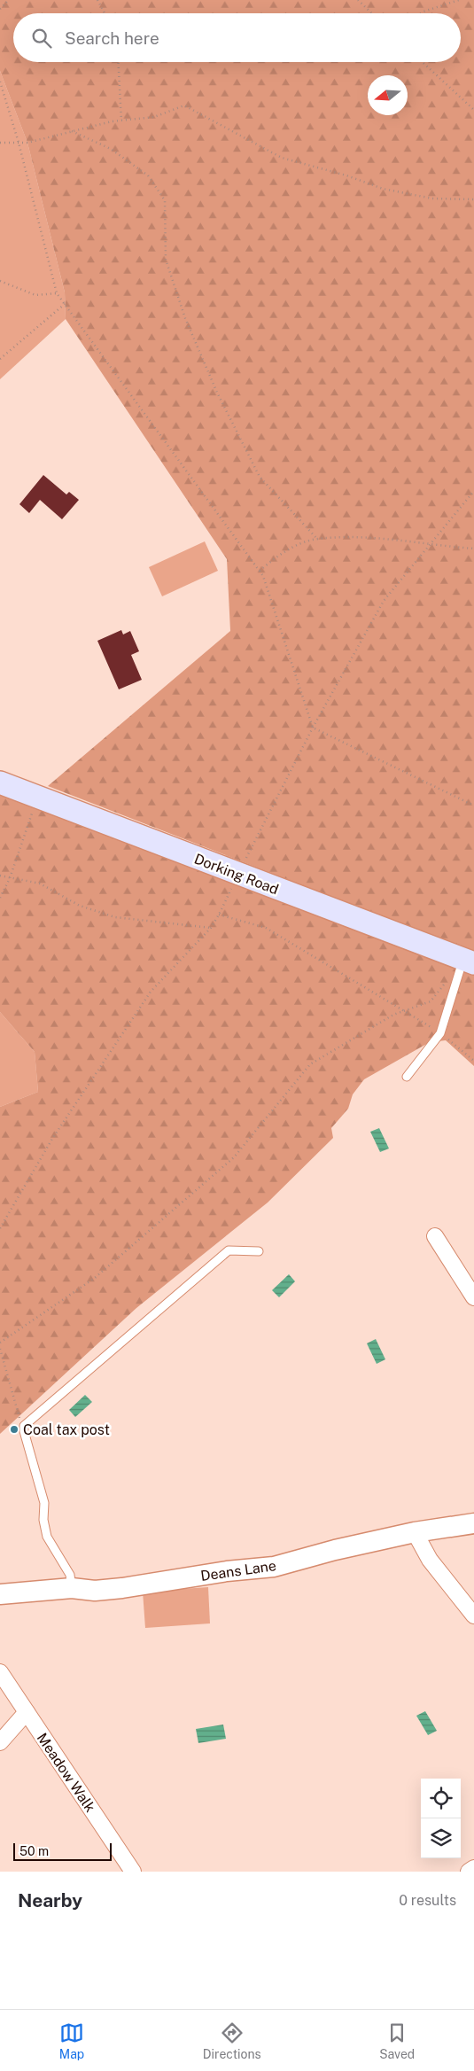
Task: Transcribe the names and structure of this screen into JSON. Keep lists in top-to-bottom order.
{
  "streets": {
    "main road": ["Dorking Road"],
    "street": ["Deans Lane", "Meadow Walk"]
  },
  "places": ["Coal tax post"],
  "scale_bar": "50 m",
  "north": "left",
  "page": {
    "search": "Search here",
    "scale": "50 m",
    "heading": ["Nearby", "0 results"],
    "nav": ["Map", "Directions", "Saved"]
  }
}
